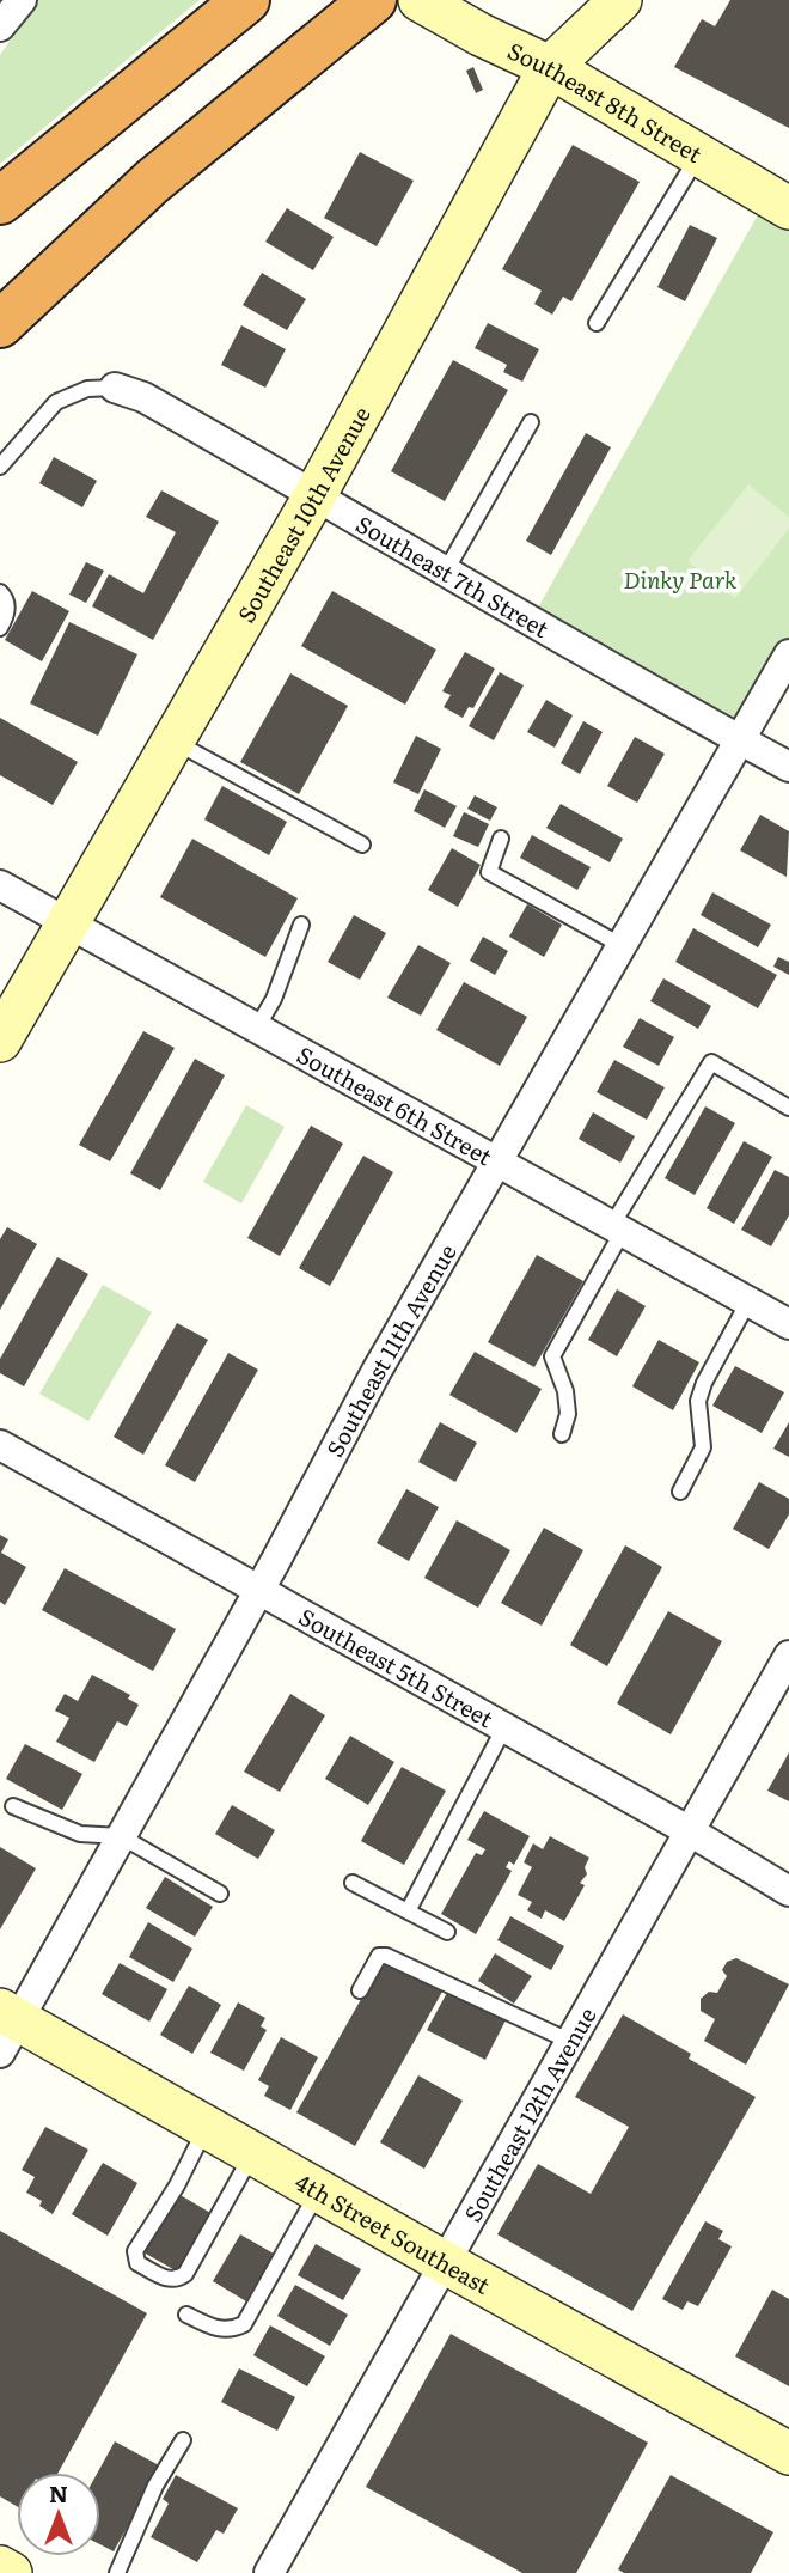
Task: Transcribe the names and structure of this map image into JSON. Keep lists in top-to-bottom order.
{
  "streets": {
    "street": [
      "Southeast 8th Street",
      "Southeast 10th Avenue",
      "Southeast 7th Street",
      "Southeast 6th Street",
      "Southeast 11th Avenue",
      "Southeast 5th Street",
      "Southeast 12th Avenue",
      "4th Street Southeast"
    ]
  },
  "crossings": [
    ["Southeast 8th Street", "Southeast 10th Avenue"],
    ["Southeast 10th Avenue", "Southeast 7th Street"],
    ["Southeast 10th Avenue", "Southeast 6th Street"],
    ["Southeast 7th Street", "Southeast 11th Avenue"],
    ["Southeast 6th Street", "Southeast 11th Avenue"],
    ["Southeast 11th Avenue", "Southeast 5th Street"],
    ["Southeast 11th Avenue", "4th Street Southeast"],
    ["Southeast 5th Street", "Southeast 12th Avenue"],
    ["Southeast 12th Avenue", "4th Street Southeast"]
  ],
  "parks": ["Dinky Park"],
  "north": "top"
}
